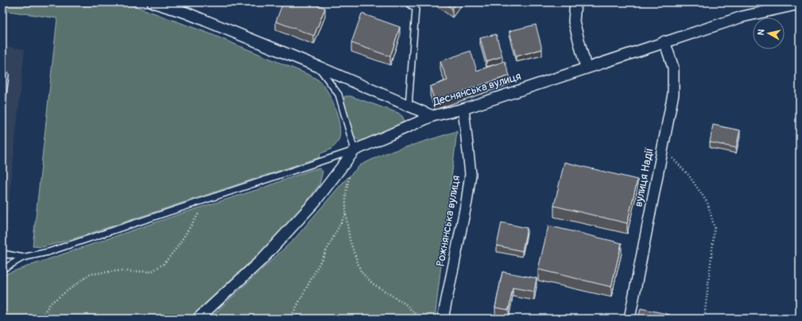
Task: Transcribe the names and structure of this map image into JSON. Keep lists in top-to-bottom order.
{
  "streets": {
    "street": ["Деснянська вулиця", "вулиця Надії", "Рожнянська вулиця"]
  },
  "crossings": [
    ["Деснянська вулиця", "вулиця Надії"],
    ["Деснянська вулиця", "Рожнянська вулиця"]
  ],
  "north": "left"
}
